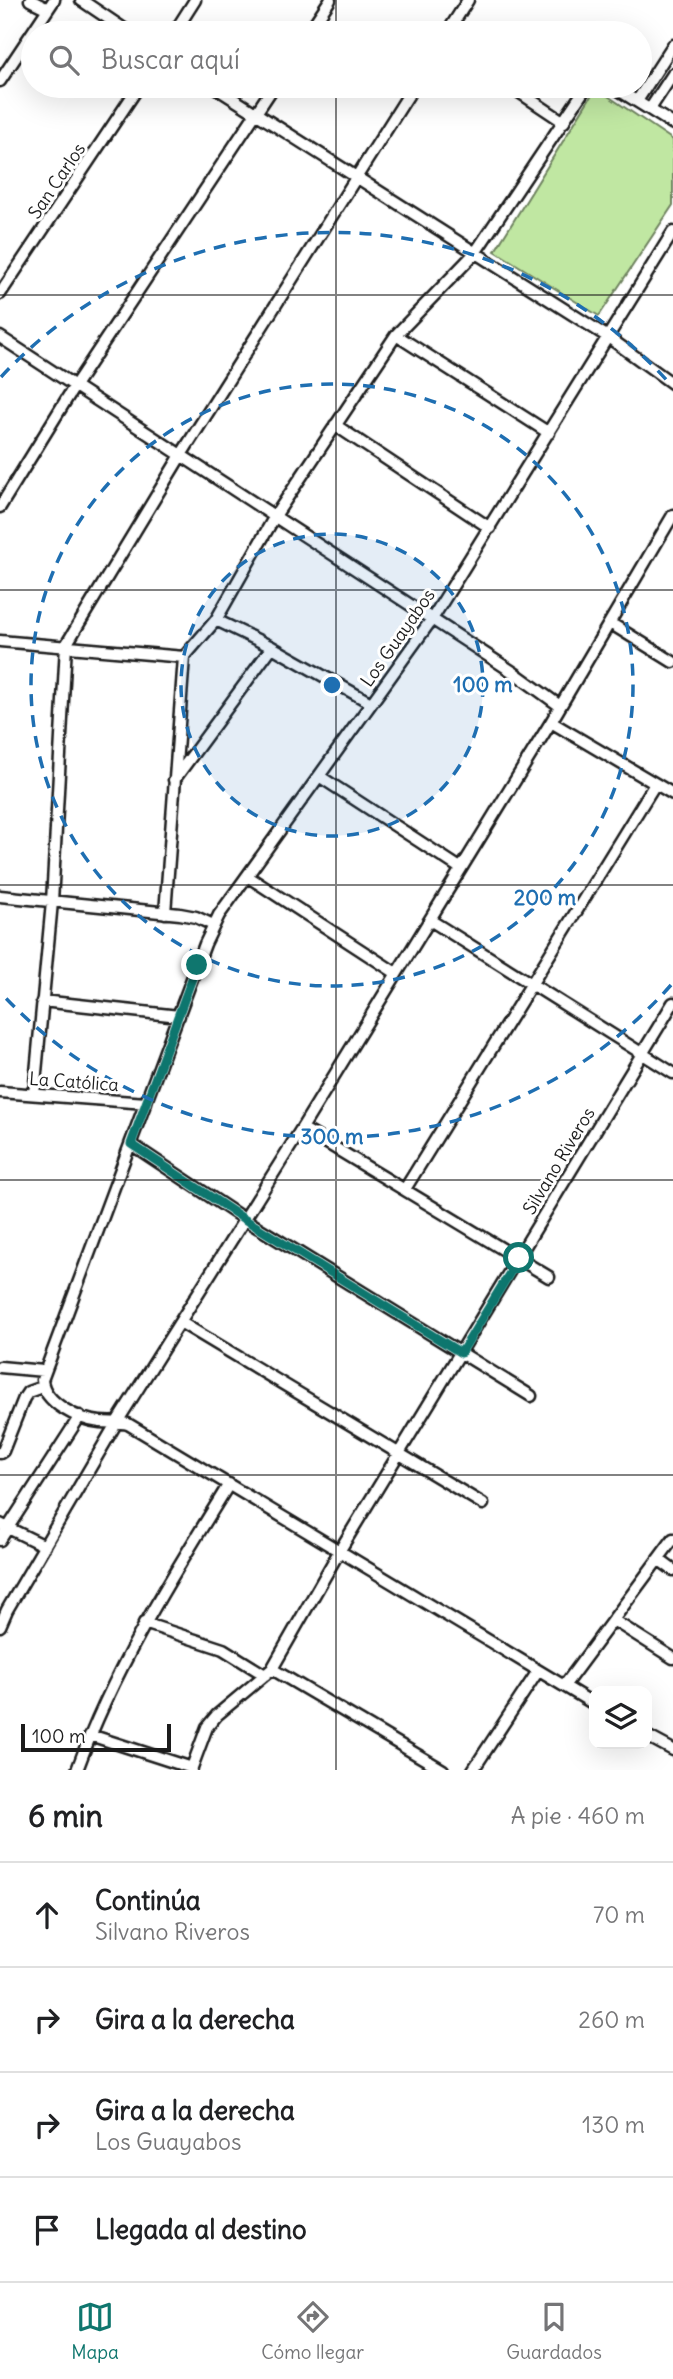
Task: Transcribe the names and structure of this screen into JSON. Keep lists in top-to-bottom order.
{
  "streets": {
    "street": [
      "San Carlos",
      "Los Guayabos",
      "La Católica",
      "Silvano Riveros"
    ]
  },
  "crossings": [
    ["Los Guayabos", "La Católica"]
  ],
  "scale_bar": "100 m",
  "page": {
    "search": "Buscar aquí",
    "scale": "100 m",
    "heading": ["6 min", "A pie · 460 m"],
    "list": [
      ["Continúa", "Silvano Riveros", "70 m"],
      ["Gira a la derecha", "260 m"],
      ["Gira a la derecha", "Los Guayabos", "130 m"],
      "Llegada al destino"
    ],
    "nav": ["Mapa", "Cómo llegar", "Guardados"]
  },
  "rings": ["100 m", "200 m", "300 m"]
}
